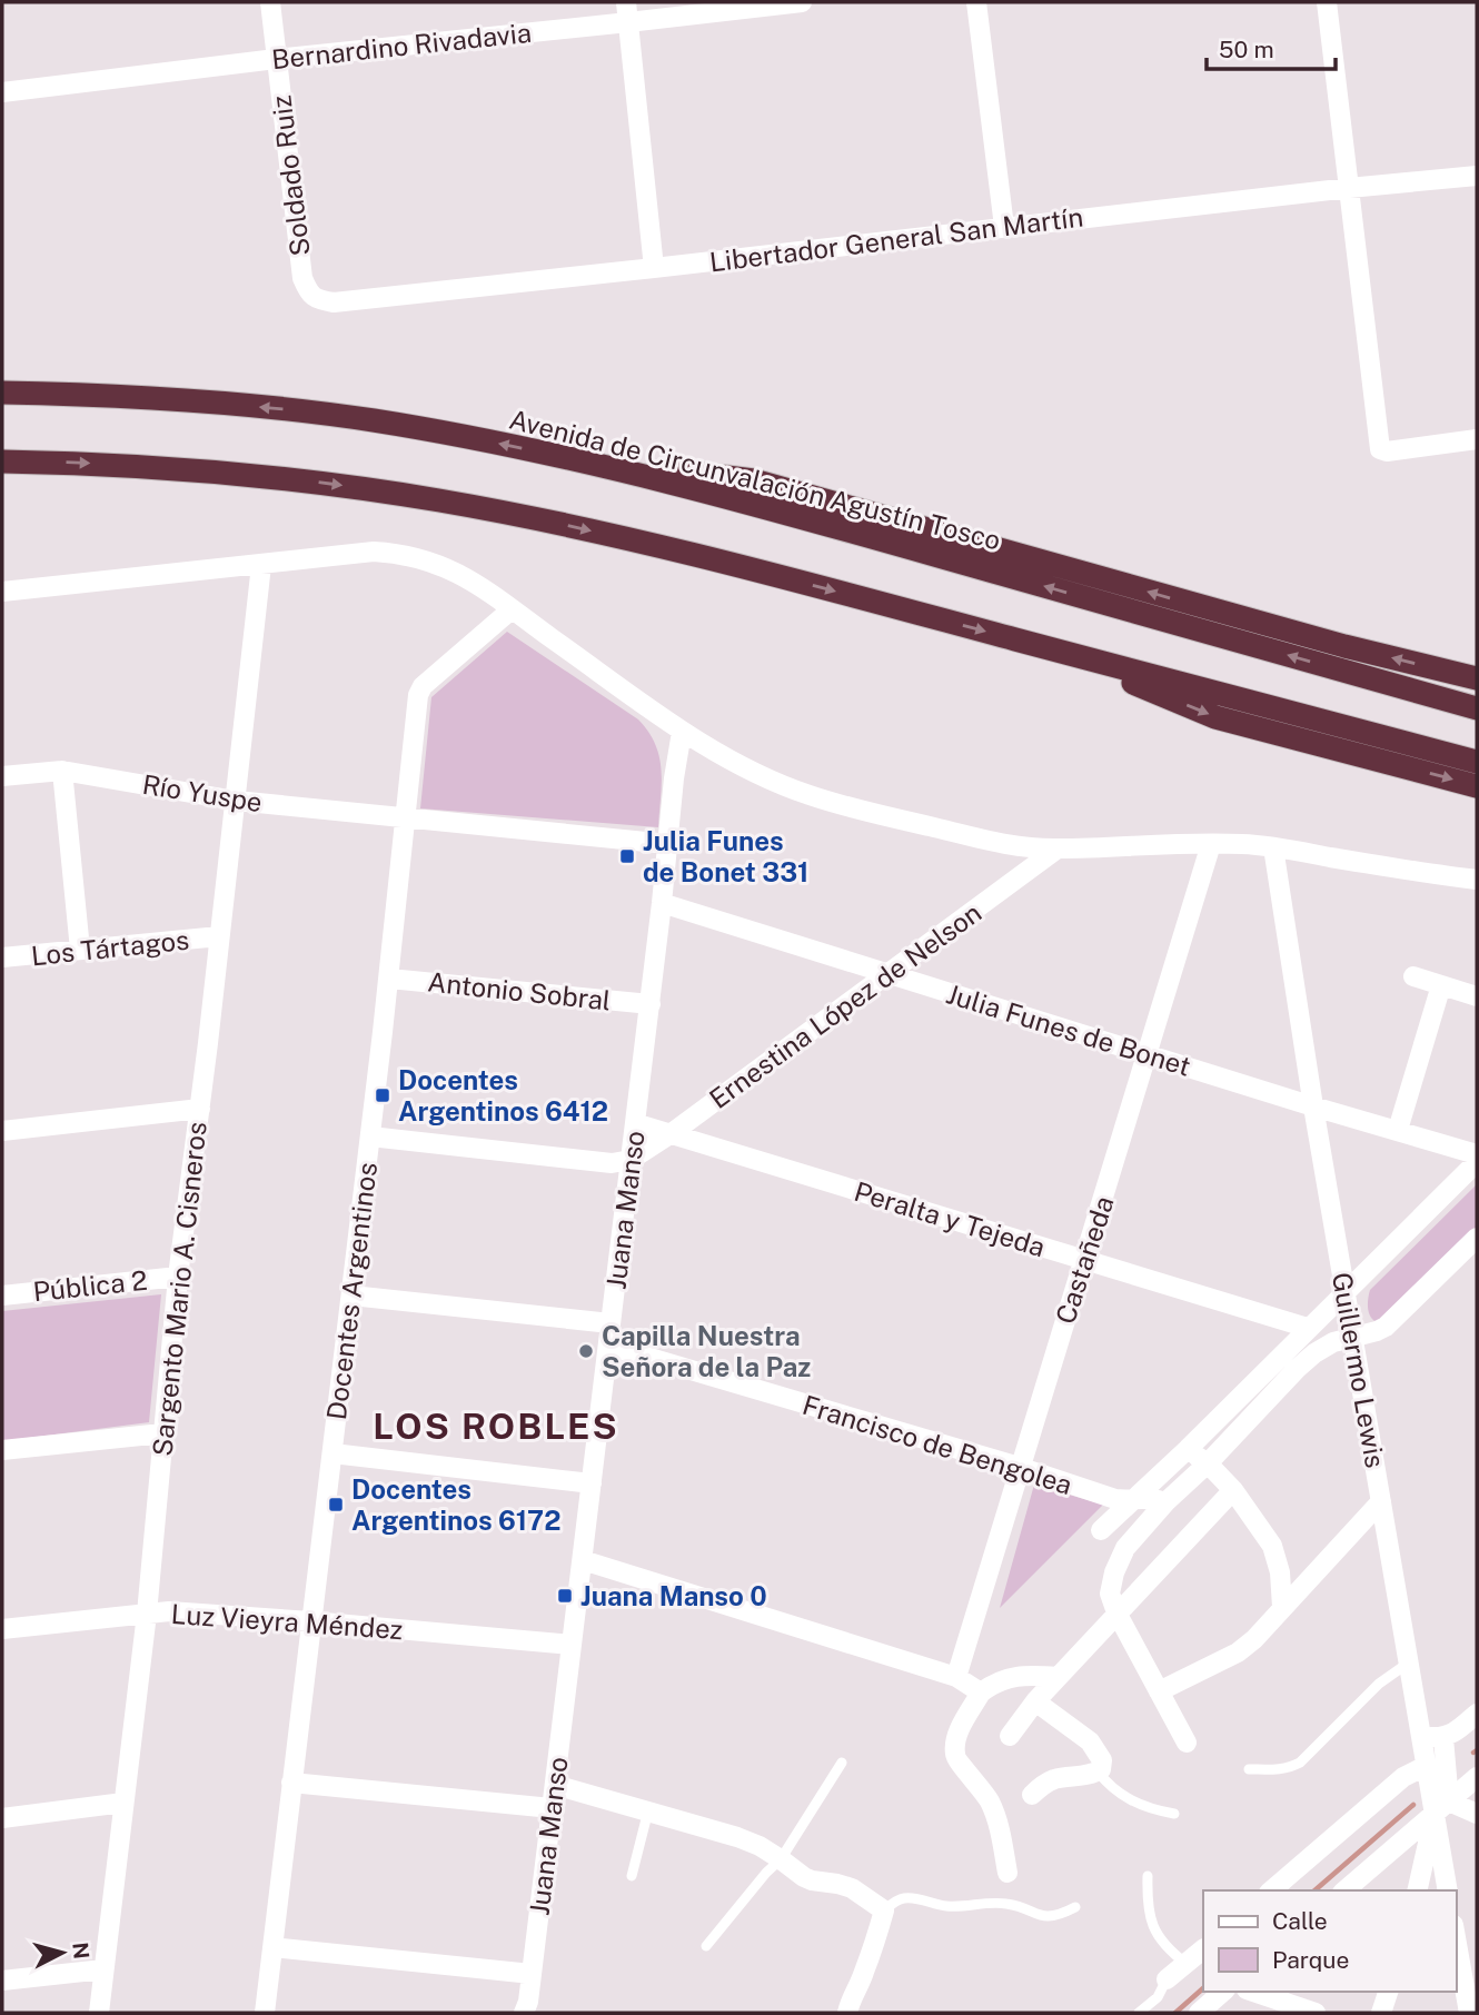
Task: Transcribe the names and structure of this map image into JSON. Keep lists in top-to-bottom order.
{
  "streets": {
    "highway": ["Avenida de Circunvalación Agustín Tosco"],
    "street": [
      "Bernardino Rivadavia",
      "Soldado Ruiz",
      "Libertador General San Martín",
      "Río Yuspe",
      "Los Tártagos",
      "Antonio Sobral",
      "Ernestina López de Nelson",
      "Julia Funes de Bonet",
      "Juana Manso",
      "Peralta y Tejeda",
      "Castañeda",
      "Pública 2",
      "Sargento Mario A. Cisneros",
      "Docentes Argentinos",
      "Guillermo Lewis",
      "Francisco de Bengolea",
      "Luz Vieyra Méndez"
    ]
  },
  "crossings": [
    ["Bernardino Rivadavia", "Soldado Ruiz"],
    ["Soldado Ruiz", "Libertador General San Martín"],
    ["Río Yuspe", "Sargento Mario A. Cisneros"],
    ["Río Yuspe", "Docentes Argentinos"],
    ["Los Tártagos", "Sargento Mario A. Cisneros"],
    ["Antonio Sobral", "Juana Manso"],
    ["Antonio Sobral", "Docentes Argentinos"],
    ["Ernestina López de Nelson", "Julia Funes de Bonet"],
    ["Ernestina López de Nelson", "Juana Manso"],
    ["Ernestina López de Nelson", "Peralta y Tejeda"],
    ["Julia Funes de Bonet", "Juana Manso"],
    ["Julia Funes de Bonet", "Castañeda"],
    ["Julia Funes de Bonet", "Guillermo Lewis"],
    ["Juana Manso", "Peralta y Tejeda"],
    ["Juana Manso", "Francisco de Bengolea"],
    ["Juana Manso", "Luz Vieyra Méndez"],
    ["Peralta y Tejeda", "Castañeda"],
    ["Castañeda", "Francisco de Bengolea"],
    ["Pública 2", "Sargento Mario A. Cisneros"],
    ["Sargento Mario A. Cisneros", "Luz Vieyra Méndez"],
    ["Docentes Argentinos", "Luz Vieyra Méndez"]
  ],
  "districts": ["LOS ROBLES"],
  "places": {
    "transit": [
      "Julia Funes de Bonet 331",
      "Docentes Argentinos 6412",
      "Docentes Argentinos 6172",
      "Juana Manso 0"
    ],
    "other": ["Capilla Nuestra Señora de la Paz"]
  },
  "legend": ["Calle", "Parque"],
  "scale_bar": "50 m",
  "north": "right"
}
